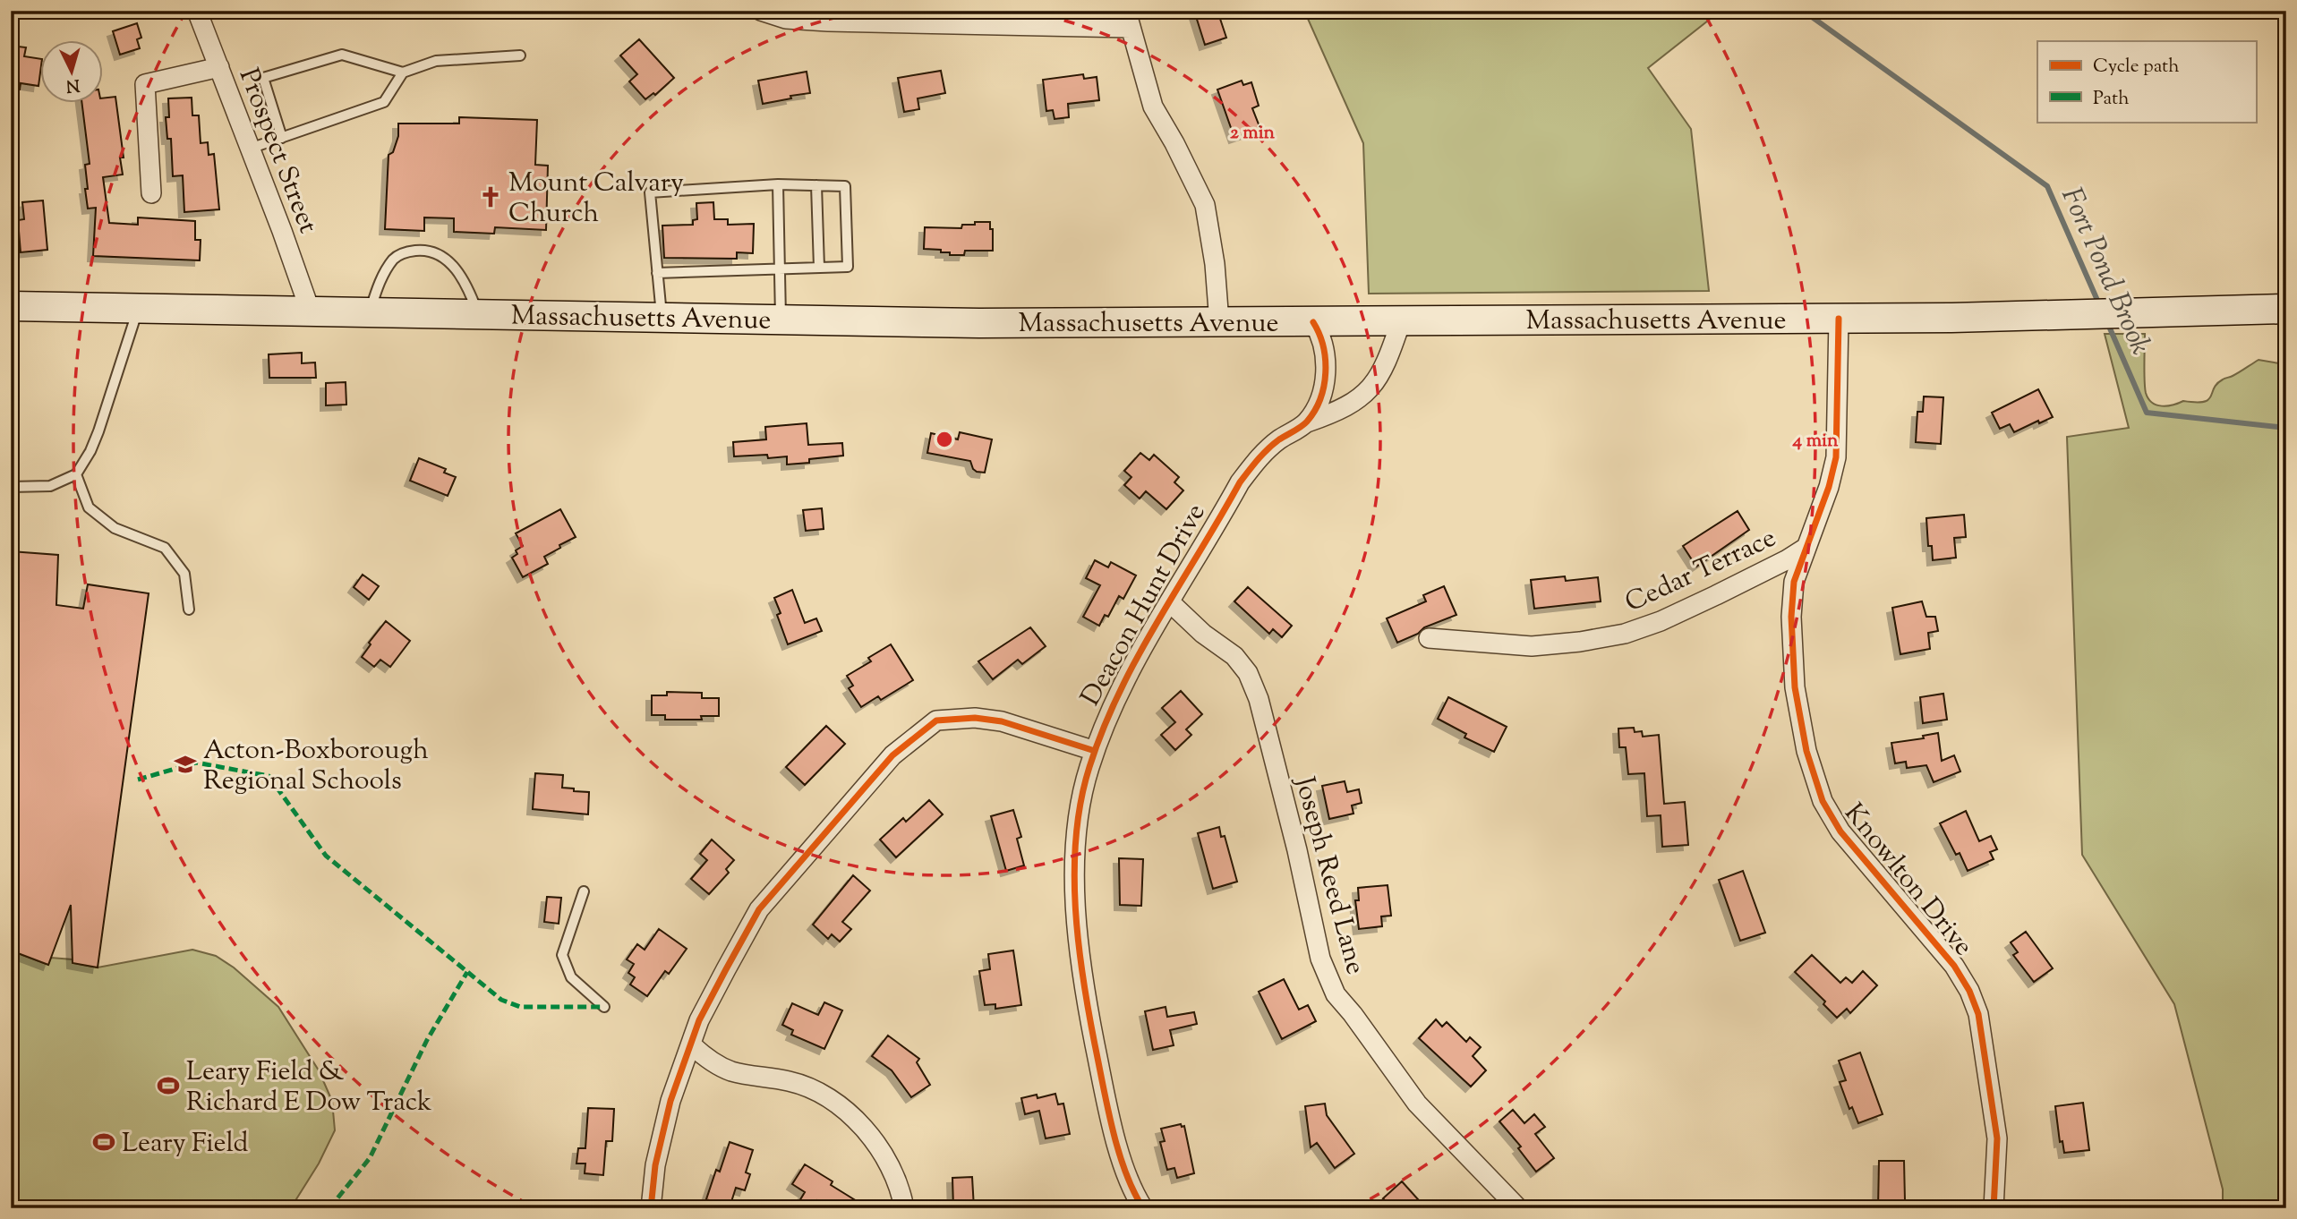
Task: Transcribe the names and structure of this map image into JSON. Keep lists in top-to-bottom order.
{
  "streets": {
    "main road": ["Massachusetts Avenue"],
    "street": [
      "Prospect Street",
      "Cedar Terrace",
      "Deacon Hunt Drive",
      "Joseph Reed Lane",
      "Knowlton Drive"
    ]
  },
  "crossings": [
    ["Prospect Street", "Massachusetts Avenue"],
    ["Massachusetts Avenue", "Deacon Hunt Drive"],
    ["Massachusetts Avenue", "Knowlton Drive"],
    ["Cedar Terrace", "Knowlton Drive"],
    ["Deacon Hunt Drive", "Joseph Reed Lane"]
  ],
  "water": ["Fort Pond Brook"],
  "places": {
    "church": ["Mount Calvary Church"],
    "school or university": ["Acton-Boxborough Regional Schools"],
    "sports": ["Leary Field & Richard E Dow Track", "Leary Field"]
  },
  "legend": ["Cycle path", "Path"],
  "north": "bottom",
  "rings": ["2 min", "4 min"]
}
